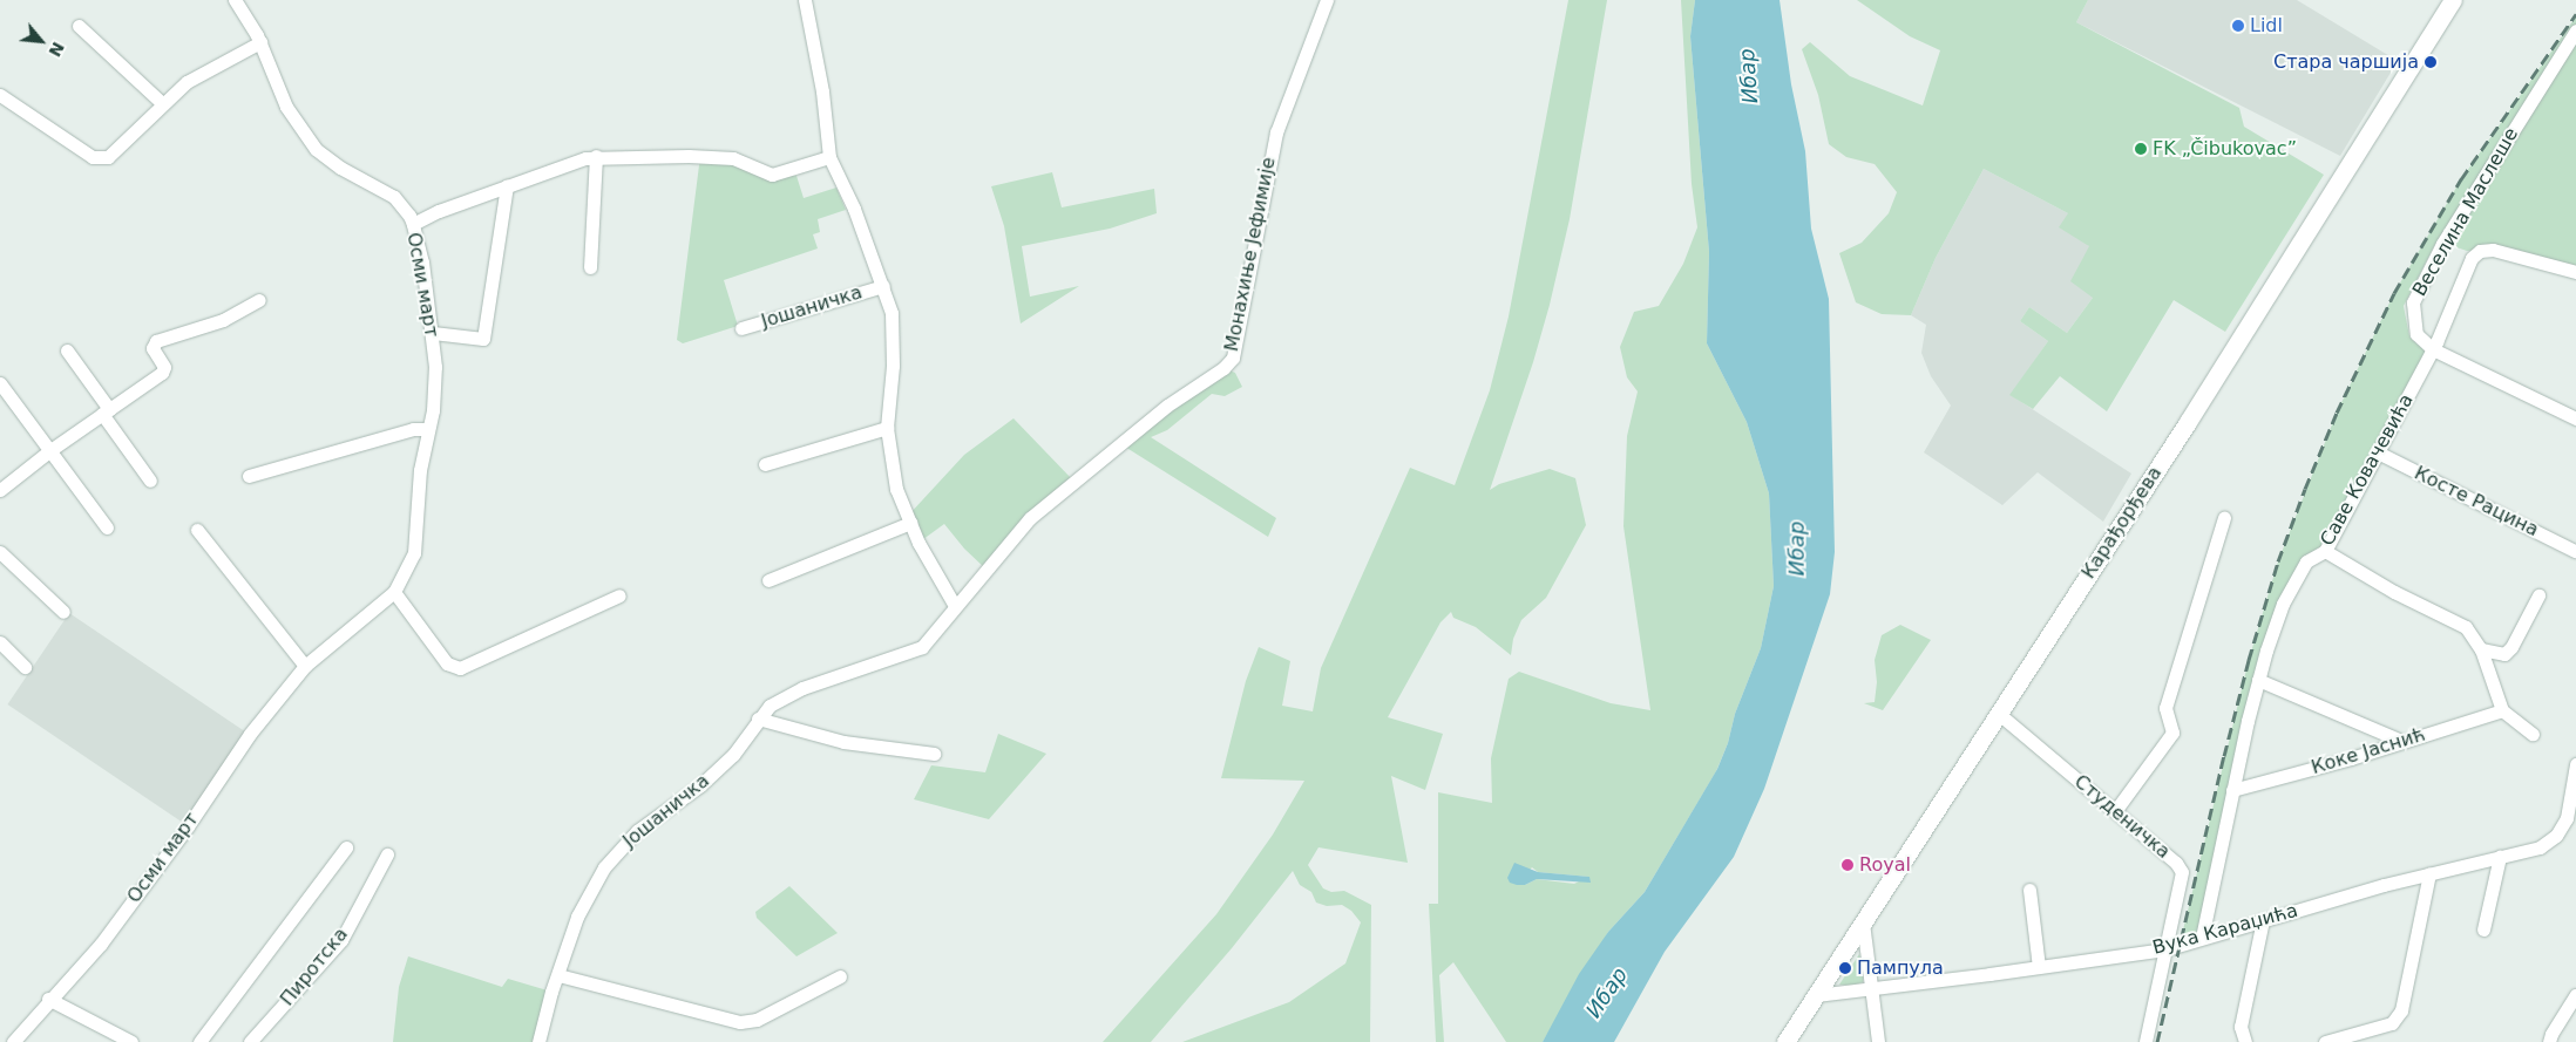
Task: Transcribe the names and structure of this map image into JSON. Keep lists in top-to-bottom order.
{
  "streets": {
    "street": [
      "Веселина Маслеше",
      "Монахиње Јефимије",
      "Осми март",
      "Јошаничка",
      "Саве Ковачевића",
      "Косте Рацина",
      "Карађорђева",
      "Коке Јаснић",
      "Студеничка",
      "Вука Караџића",
      "Пиротска"
    ]
  },
  "crossings": [
    ["Веселина Маслеше", "Саве Ковачевића"],
    ["Монахиње Јефимије", "Јошаничка"],
    ["Саве Ковачевића", "Косте Рацина"],
    ["Саве Ковачевића", "Коке Јаснић"],
    ["Саве Ковачевића", "Вука Караџића"],
    ["Карађорђева", "Студеничка"],
    ["Карађорђева", "Вука Караџића"],
    ["Студеничка", "Вука Караџића"]
  ],
  "water": ["Ибар"],
  "places": [
    "Lidl",
    "Стара чаршија",
    "FK „Čibukovac”",
    "Royal",
    "Пампула"
  ],
  "north": "bottom right"
}
